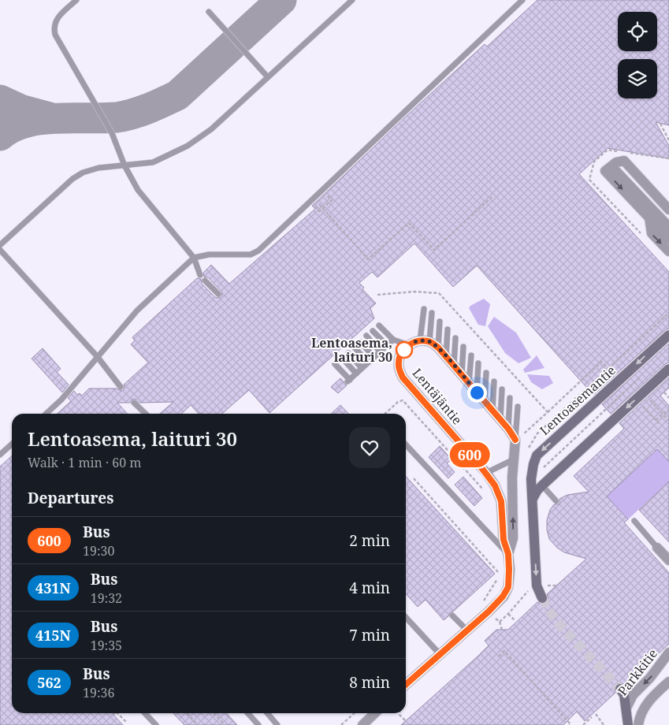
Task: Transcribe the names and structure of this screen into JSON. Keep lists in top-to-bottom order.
{
  "streets": {
    "main road": ["Lentoasemantie"],
    "street": ["Lentäjäntie", "Parkkitie"]
  },
  "places": ["Lentoasema, laituri 30"],
  "lines": ["bus line 600"],
  "page": {
    "on_map": "600",
    "heading": [
      ["Lentoasema, laituri 30", "Walk · 1 min · 60 m"],
      "Departures"
    ],
    "list": [
      {
        "mark": "600",
        "name": "Bus",
        "note": "19:30",
        "value": "2 min"
      },
      {
        "mark": "431N",
        "name": "Bus",
        "note": "19:32",
        "value": "4 min"
      },
      {
        "mark": "415N",
        "name": "Bus",
        "note": "19:35",
        "value": "7 min"
      },
      {
        "mark": "562",
        "name": "Bus",
        "note": "19:36",
        "value": "8 min"
      }
    ]
  }
}
